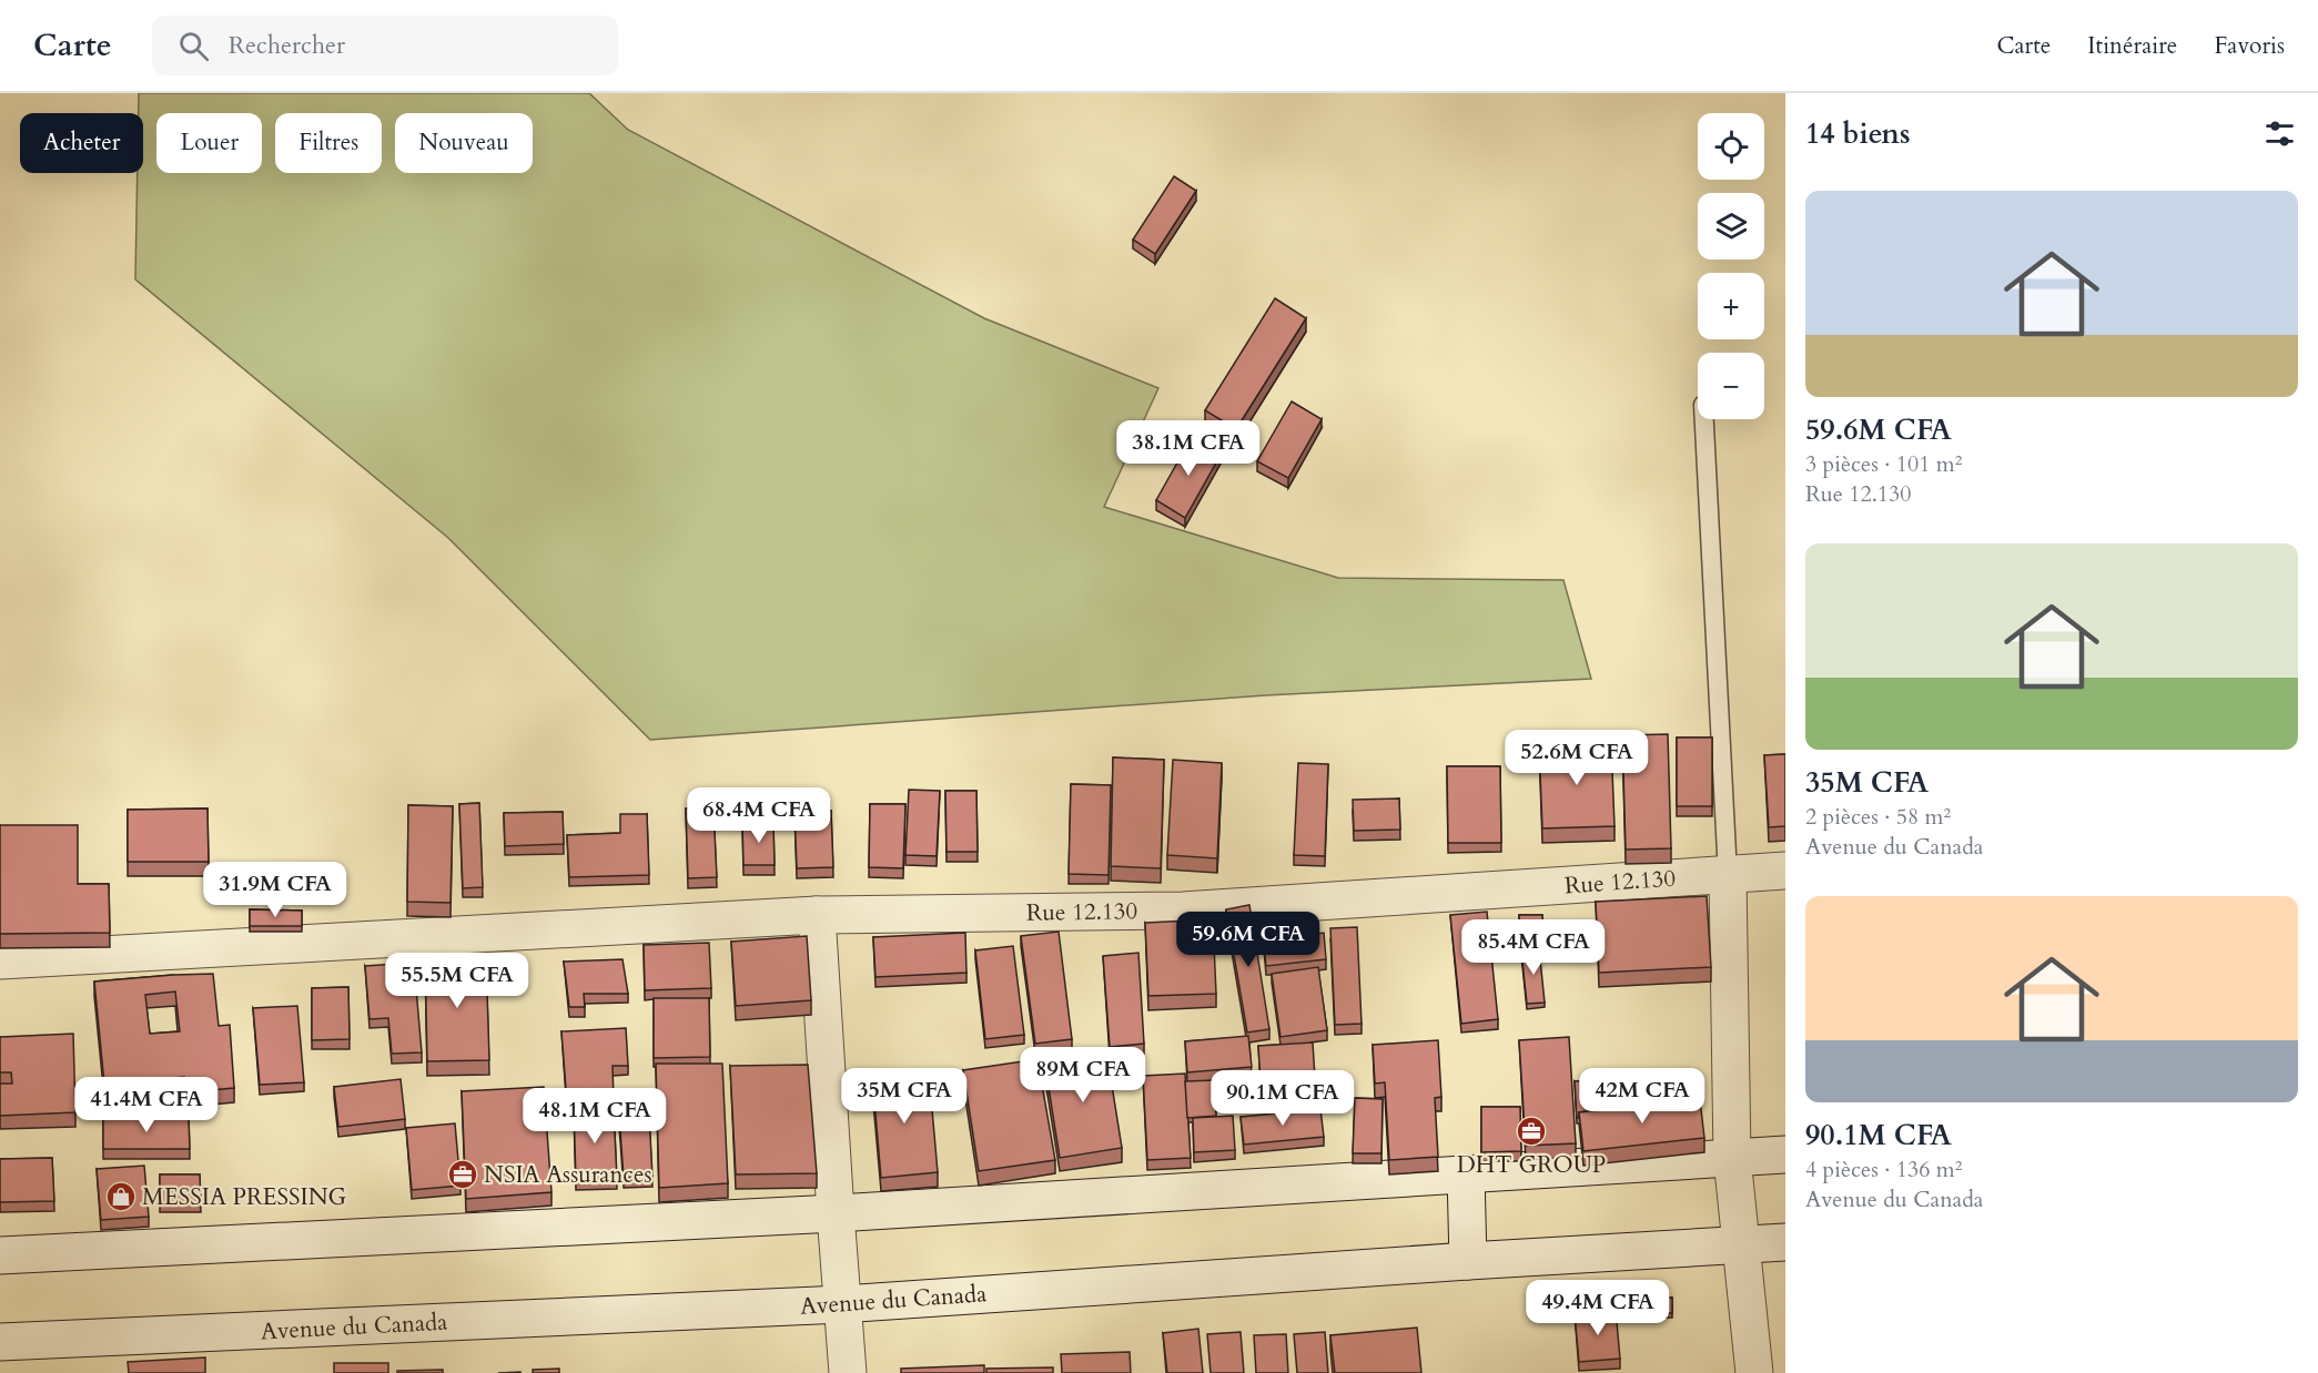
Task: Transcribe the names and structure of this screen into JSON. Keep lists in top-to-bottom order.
{
  "streets": {
    "main road": ["Rue 12.130", "Avenue du Canada"]
  },
  "places": {
    "office": ["DHT GROUP", "NSIA Assurances"],
    "shop": ["MESSIA PRESSING"]
  },
  "page": {
    "header": "Carte",
    "search": "Rechercher",
    "nav": ["Carte", "Itinéraire", "Favoris"],
    "heading": "14 biens",
    "map_buttons": ["+", "−"],
    "chip": [
      "Acheter",
      "Louer",
      "Filtres",
      "Nouveau"
    ],
    "list": [
      {
        "name": "59.6M CFA",
        "note": "3 pièces · 101 m² · Rue 12.130"
      },
      {
        "name": "35M CFA",
        "note": "2 pièces · 58 m² · Avenue du Canada"
      },
      {
        "name": "90.1M CFA",
        "note": "4 pièces · 136 m² · Avenue du Canada"
      }
    ],
    "price": [
      "38.1M CFA",
      "52.6M CFA",
      "68.4M CFA",
      "31.9M CFA",
      "59.6M CFA",
      "85.4M CFA",
      "55.5M CFA",
      "89M CFA",
      "35M CFA",
      "42M CFA",
      "90.1M CFA",
      "41.4M CFA",
      "48.1M CFA",
      "49.4M CFA"
    ]
  }
}
